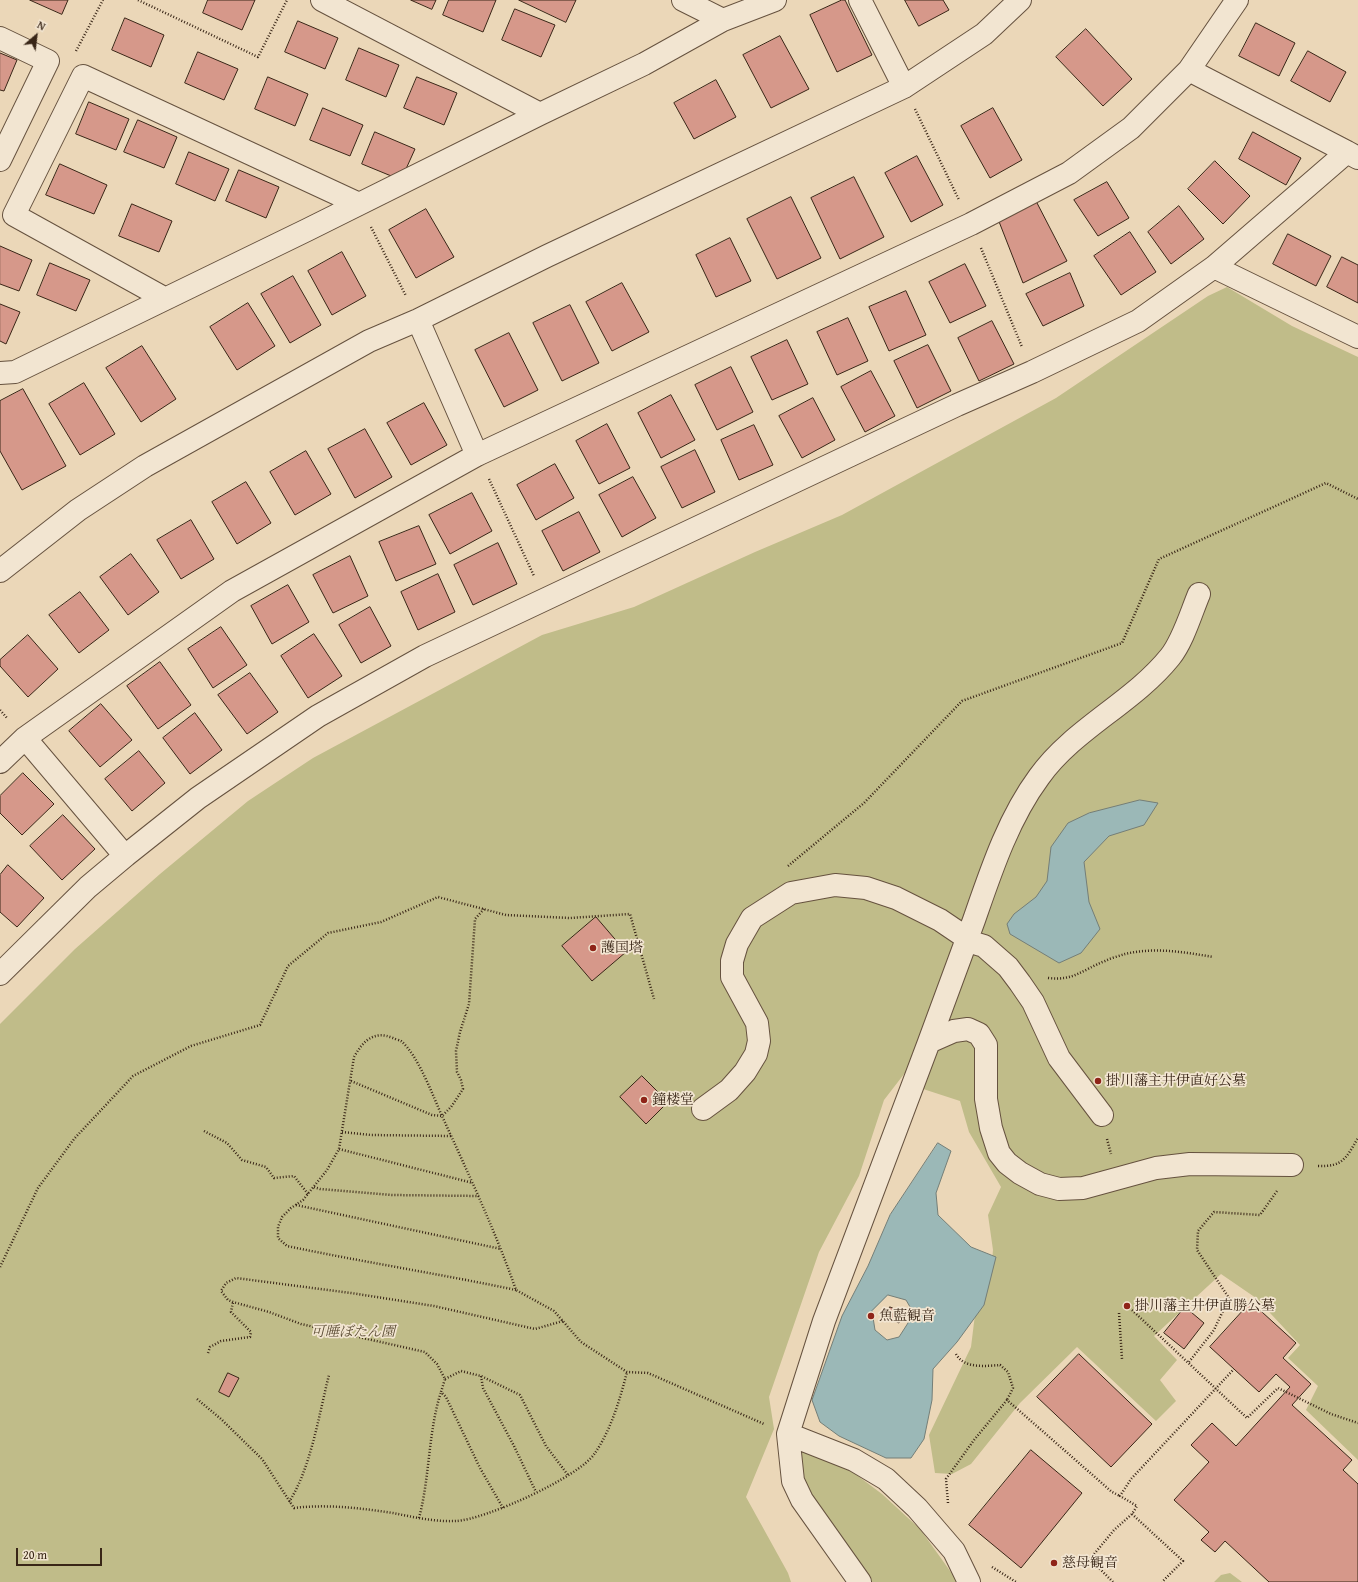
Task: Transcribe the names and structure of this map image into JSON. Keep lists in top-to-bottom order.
{
  "parks": ["可睡ぼたん園"],
  "places": [
    "護国塔",
    "掛川藩主井伊直好公墓",
    "鐘楼堂",
    "掛川藩主井伊直勝公墓",
    "魚藍観音",
    "慈母観音"
  ],
  "scale_bar": "20 m",
  "north": "top right"
}
